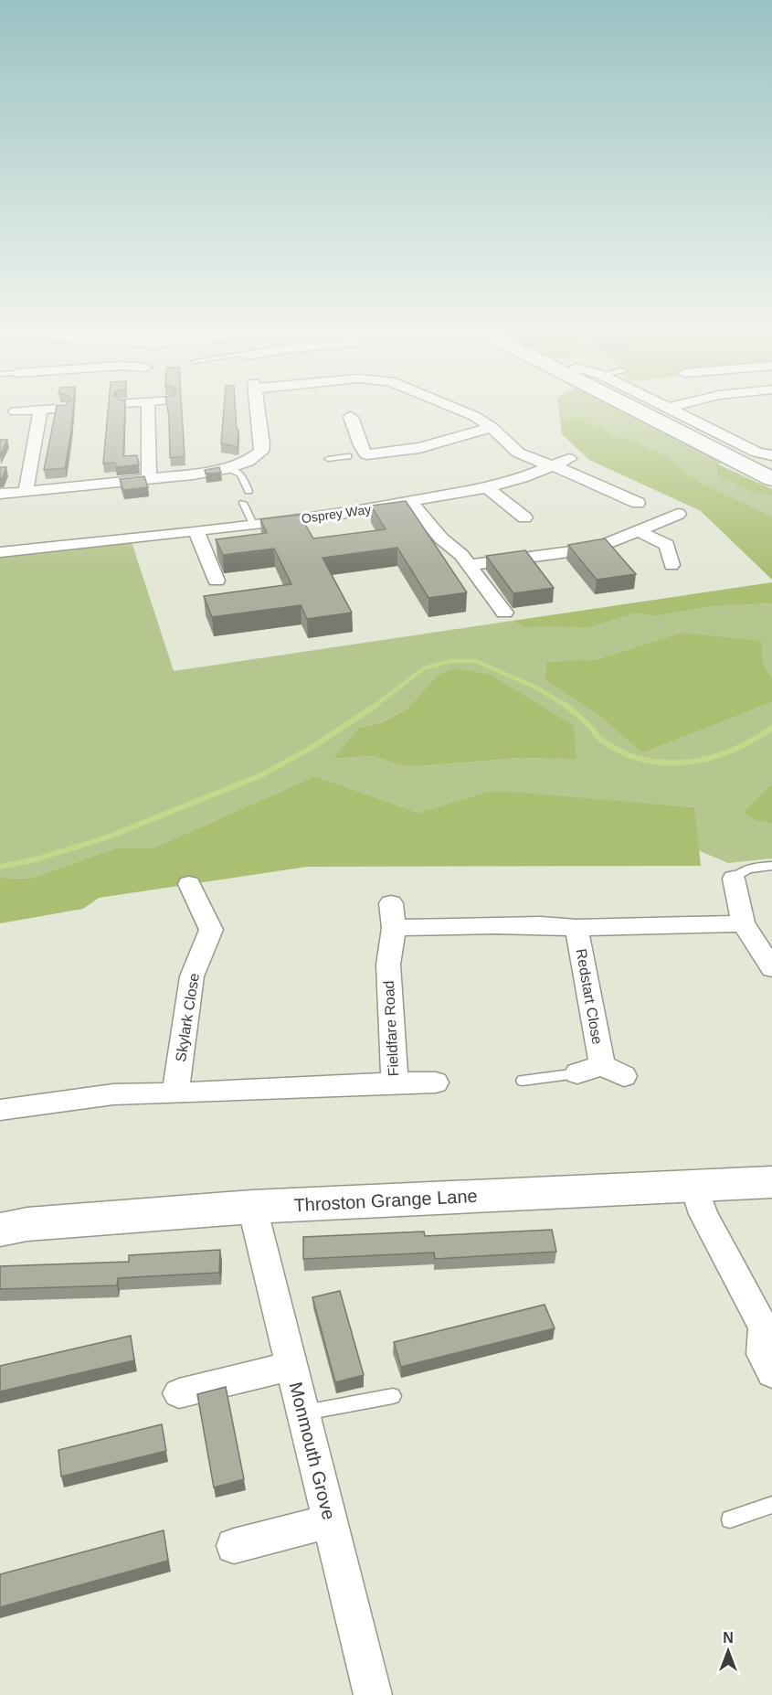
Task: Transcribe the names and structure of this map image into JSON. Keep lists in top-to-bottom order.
{
  "streets": {
    "main road": ["Throston Grange Lane"],
    "street": [
      "Osprey Way",
      "Redstart Close",
      "Skylark Close",
      "Fieldfare Road",
      "Monmouth Grove"
    ]
  },
  "crossings": [
    ["Skylark Close", "Fieldfare Road"],
    ["Throston Grange Lane", "Monmouth Grove"]
  ],
  "north": "top"
}
